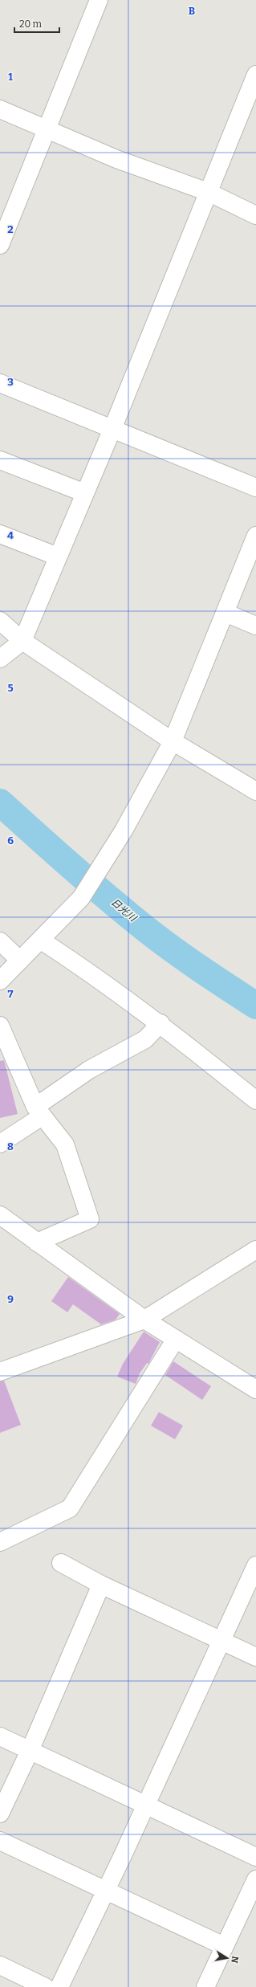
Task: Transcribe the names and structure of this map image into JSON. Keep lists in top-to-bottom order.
{
  "water": ["日光川"],
  "scale_bar": "20 m",
  "north": "right",
  "grid": {
    "columns": ["B"],
    "rows": [
      "1",
      "2",
      "3",
      "4",
      "5",
      "6",
      "7",
      "8",
      "9"
    ]
  }
}
